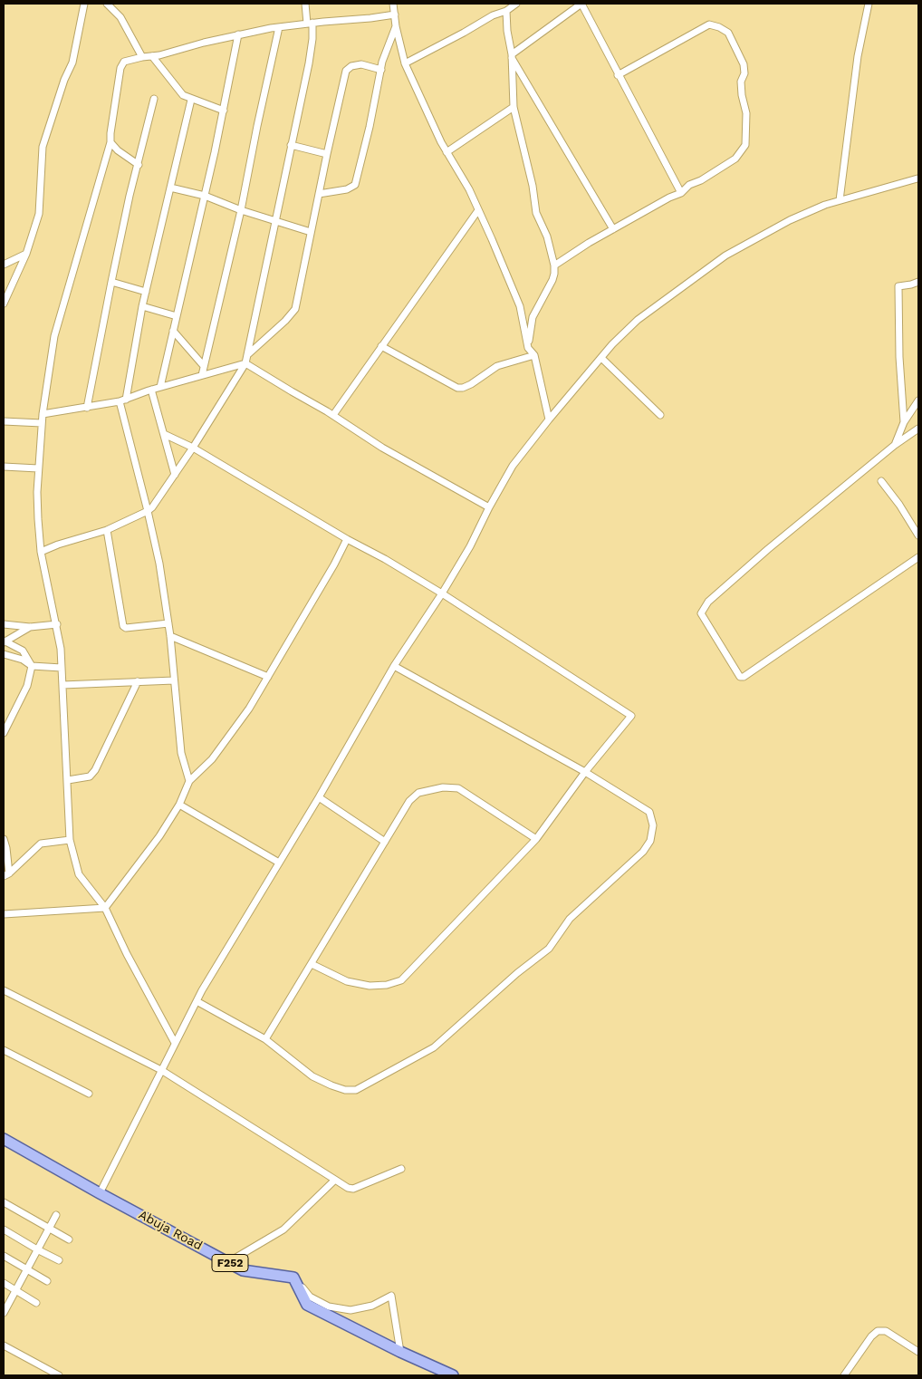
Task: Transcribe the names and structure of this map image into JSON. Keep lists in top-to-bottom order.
{
  "streets": {
    "main road": ["Abuja Road", "F252"]
  }
}
